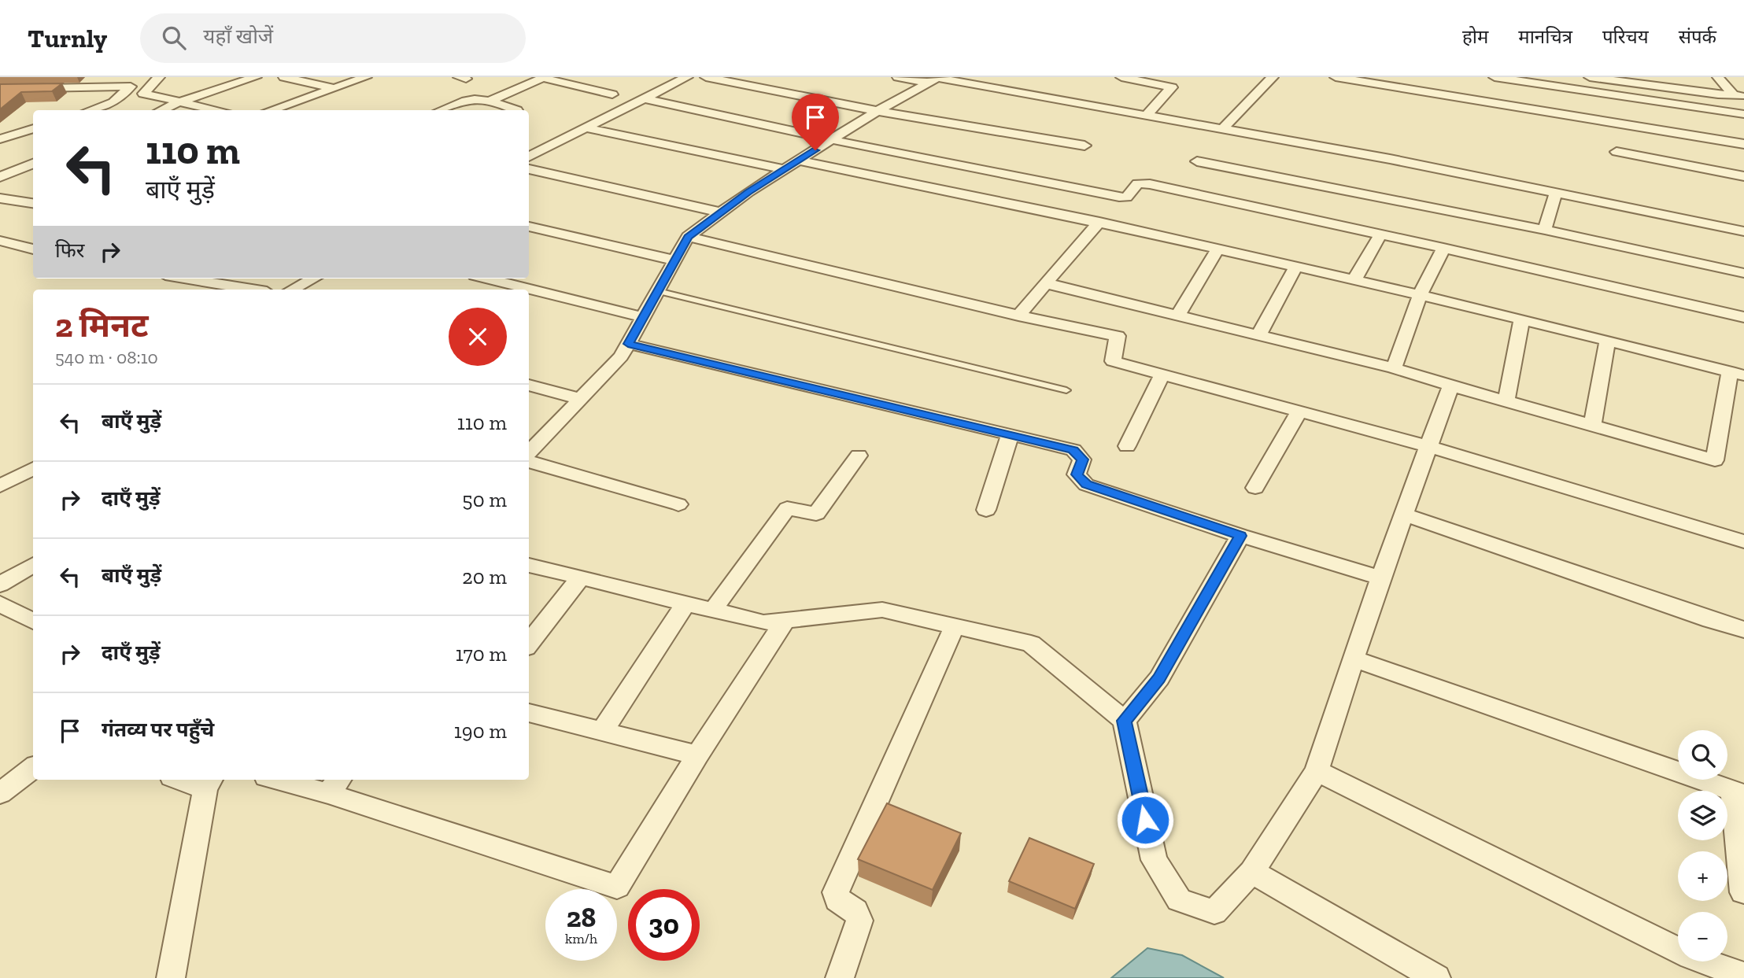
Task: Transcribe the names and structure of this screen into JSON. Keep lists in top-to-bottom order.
{
  "page": {
    "header": "Turnly",
    "search": "यहाँ खोजें",
    "nav": [
      "होम",
      "मानचित्र",
      "परिचय",
      "संपर्क"
    ],
    "turn": ["110 m", "बाएँ मुड़ें"],
    "then": "फिर",
    "heading": ["2 मिनट", "540 m · 08:10"],
    "list": [
      {
        "name": "बाएँ मुड़ें",
        "value": "110 m"
      },
      {
        "name": "दाएँ मुड़ें",
        "value": "50 m"
      },
      {
        "name": "बाएँ मुड़ें",
        "value": "20 m"
      },
      {
        "name": "दाएँ मुड़ें",
        "value": "170 m"
      },
      {
        "name": "गंतव्य पर पहुँचे",
        "value": "190 m"
      }
    ],
    "map_buttons": ["+", "−"],
    "speed": "28 km/h",
    "limit": "30"
  }
}
